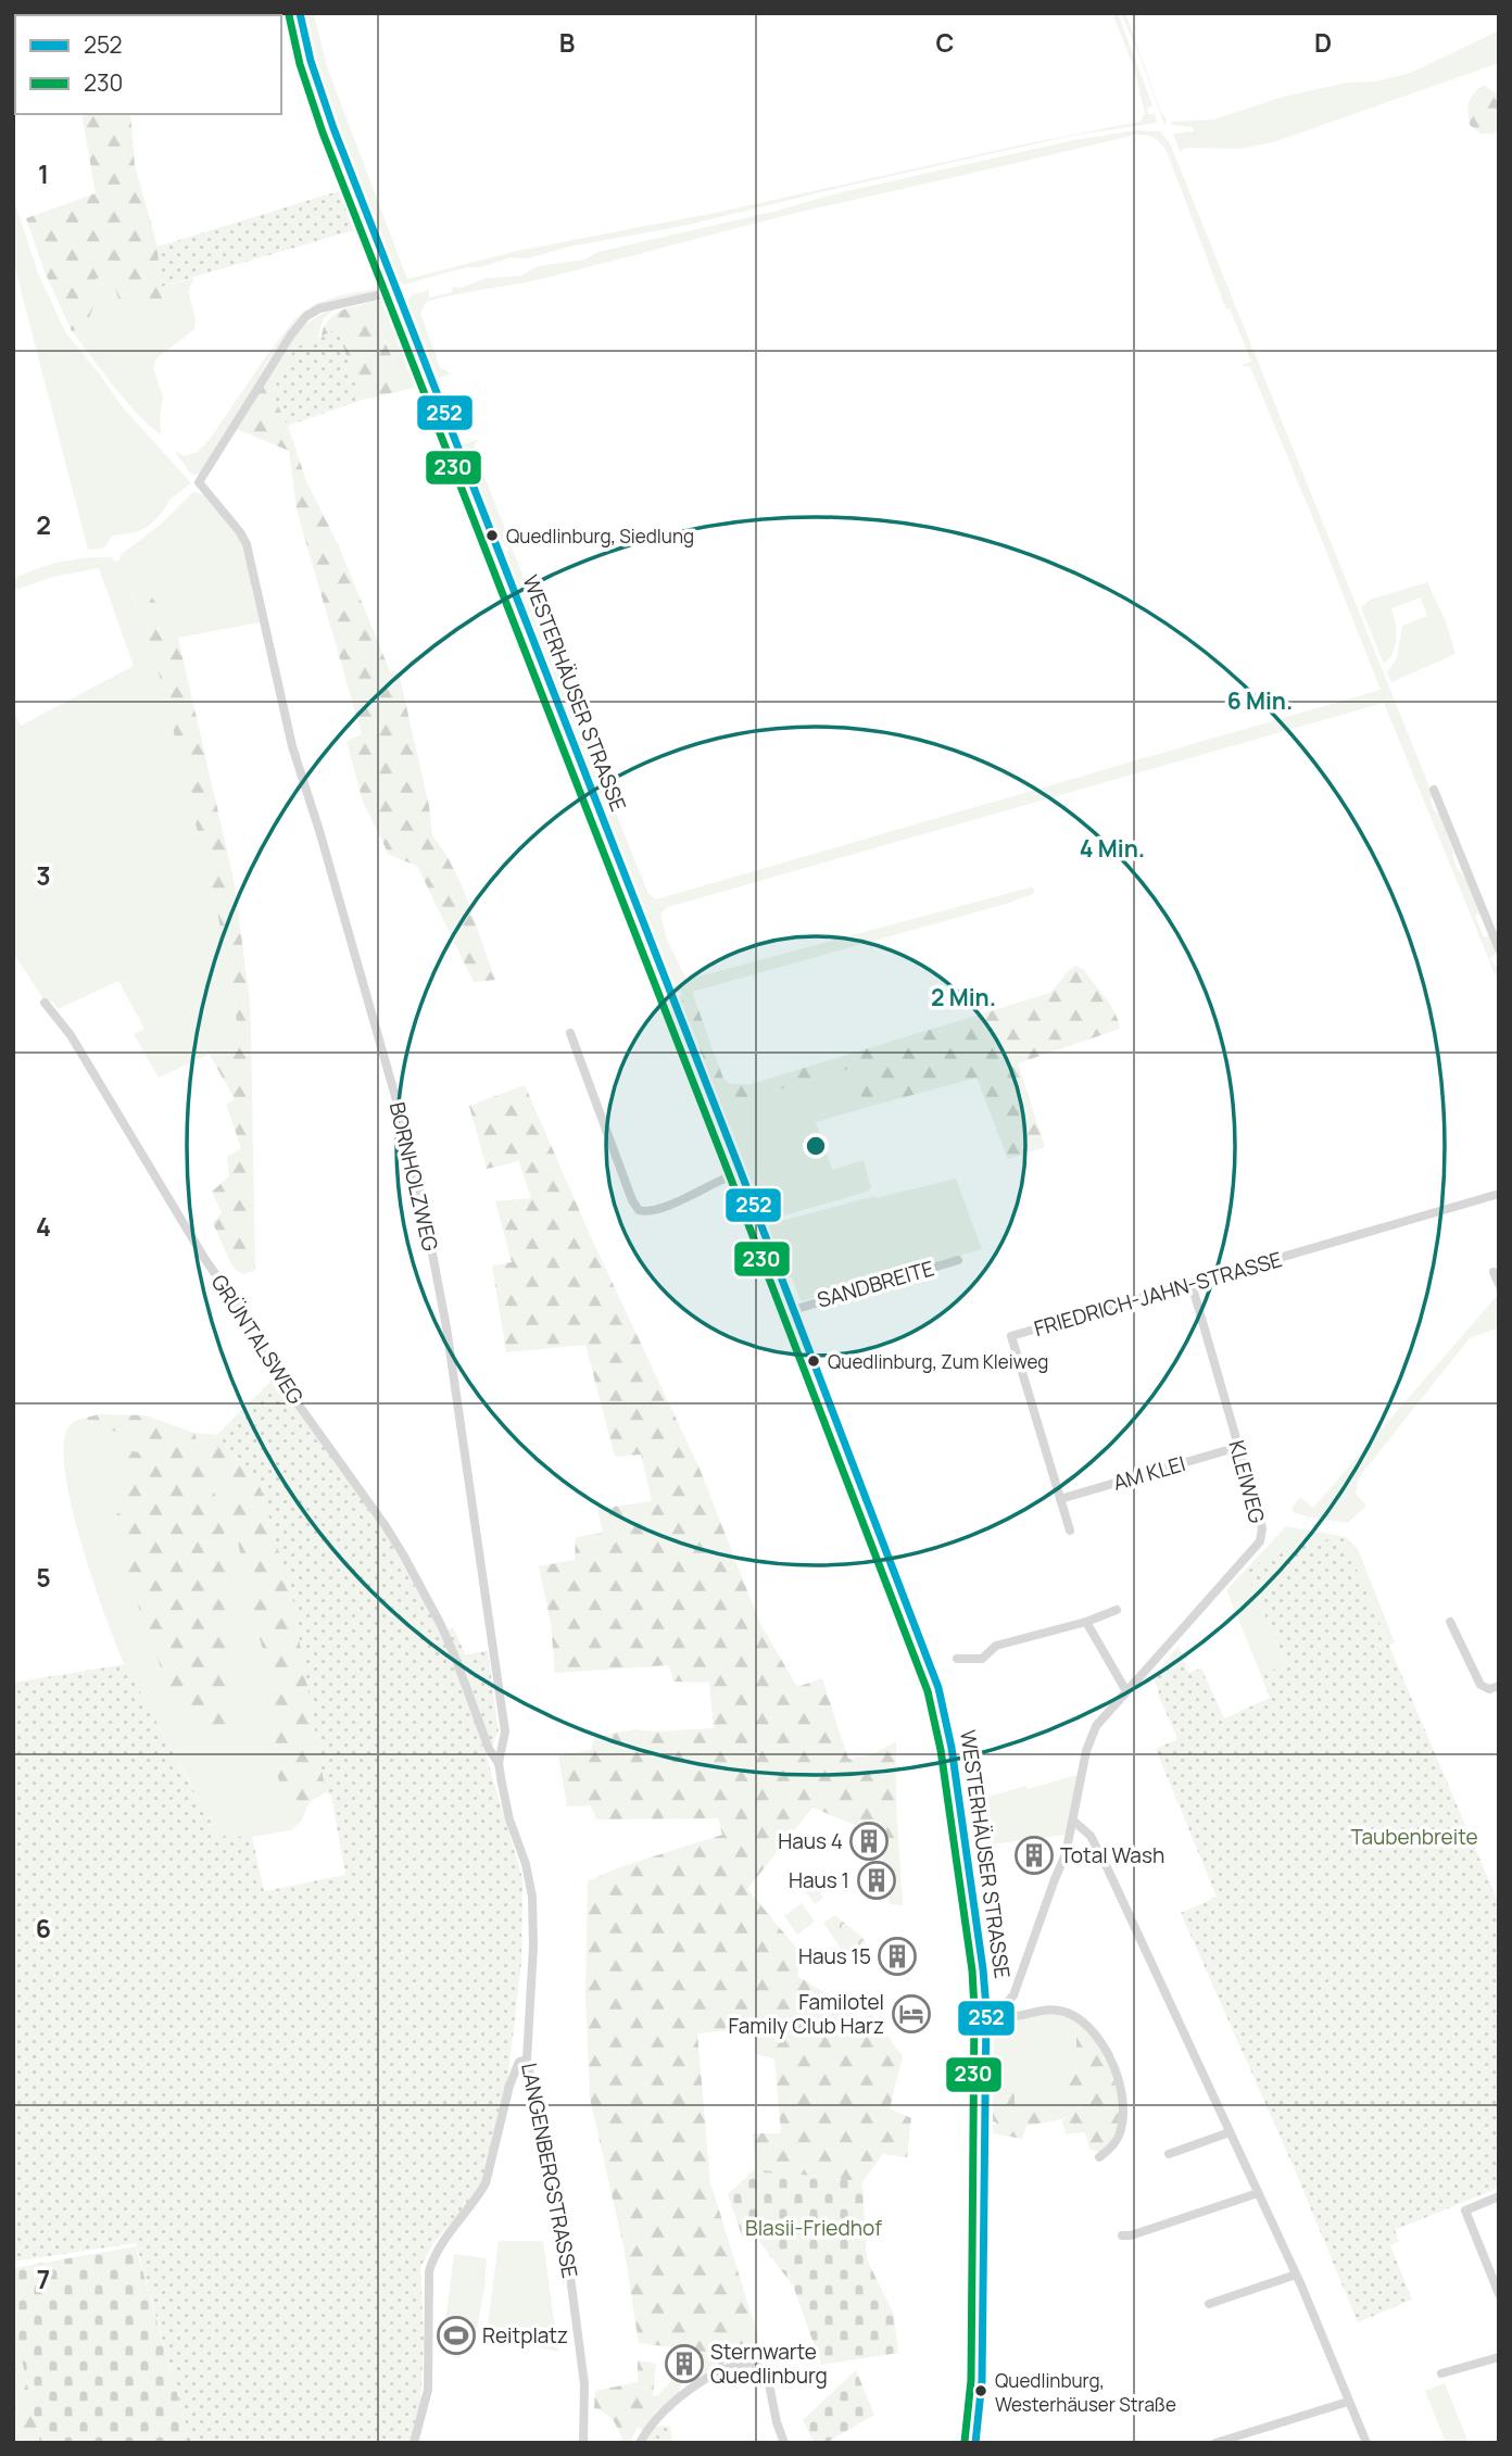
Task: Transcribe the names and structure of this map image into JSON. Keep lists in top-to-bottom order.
{
  "streets": {
    "main road": ["WESTERHÄUSER STRASSE"],
    "street": [
      "BORNHOLZWEG",
      "SANDBREITE",
      "FRIEDRICH-JAHN-STRASSE",
      "GRÜNTALSWEG",
      "AM KLEI",
      "KLEIWEG",
      "LANGENBERGSTRASSE"
    ]
  },
  "crossings": [
    ["WESTERHÄUSER STRASSE", "BORNHOLZWEG"],
    ["WESTERHÄUSER STRASSE", "SANDBREITE"],
    ["BORNHOLZWEG", "GRÜNTALSWEG"],
    ["BORNHOLZWEG", "LANGENBERGSTRASSE"],
    ["FRIEDRICH-JAHN-STRASSE", "AM KLEI"],
    ["FRIEDRICH-JAHN-STRASSE", "KLEIWEG"],
    ["AM KLEI", "KLEIWEG"]
  ],
  "parks": ["Taubenbreite", "Blasii-Friedhof"],
  "places": {
    "other": ["Quedlinburg, Siedlung", "Quedlinburg, Zum Kleiweg", "Quedlinburg, Westerhäuser Straße"],
    "building": [
      "Haus 4",
      "Total Wash",
      "Haus 1",
      "Haus 15",
      "Sternwarte Quedlinburg"
    ],
    "hotel": ["Familotel Family Club Harz"],
    "sports": ["Reitplatz"]
  },
  "lines": ["transit line 252", "transit line 230"],
  "legend": ["252", "230"],
  "grid": {
    "columns": ["B", "C", "D"],
    "rows": [
      "1",
      "2",
      "3",
      "4",
      "5",
      "6",
      "7"
    ]
  },
  "rings": ["6 Min.", "4 Min.", "2 Min."]
}
